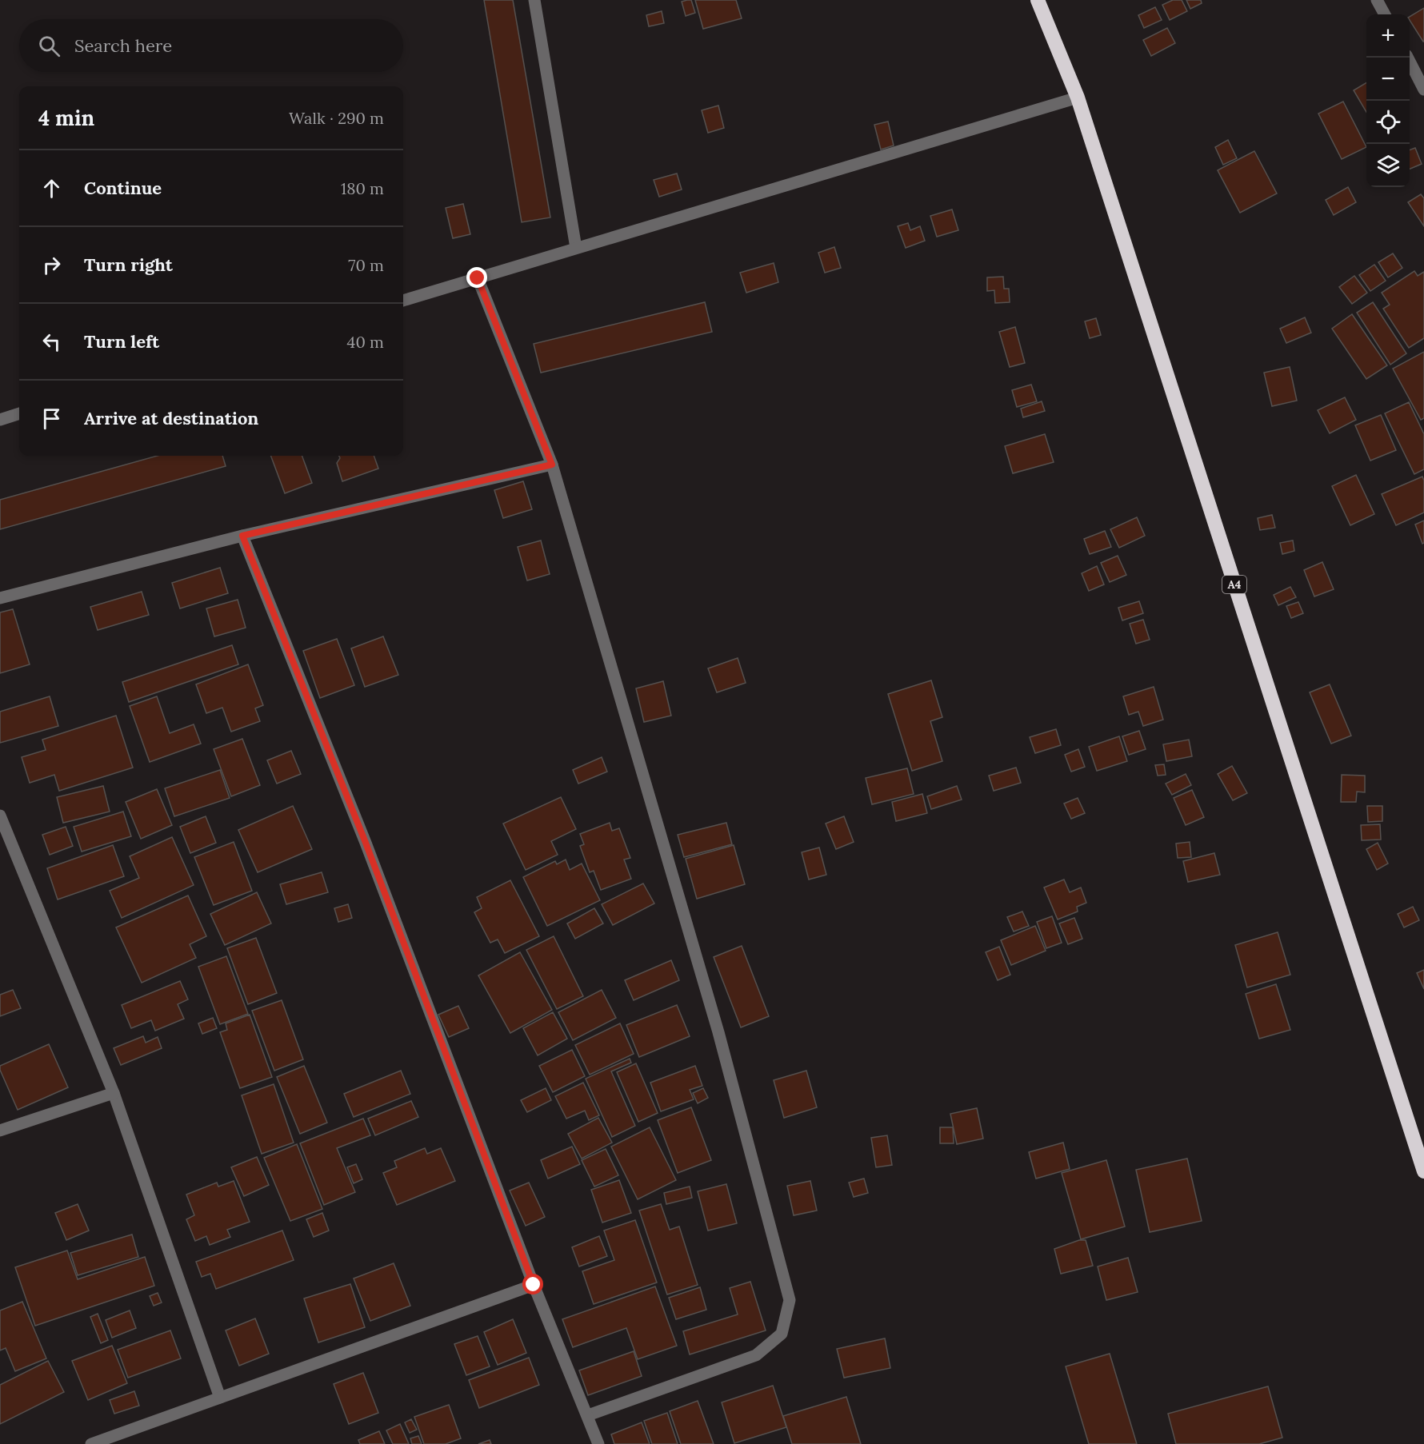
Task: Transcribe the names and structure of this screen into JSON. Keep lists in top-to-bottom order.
{
  "streets": {
    "highway": ["A4"]
  },
  "page": {
    "map_buttons": ["+", "−"],
    "search": "Search here",
    "heading": ["4 min", "Walk · 290 m"],
    "list": [
      ["Continue", "180 m"],
      ["Turn right", "70 m"],
      ["Turn left", "40 m"],
      "Arrive at destination"
    ]
  }
}
